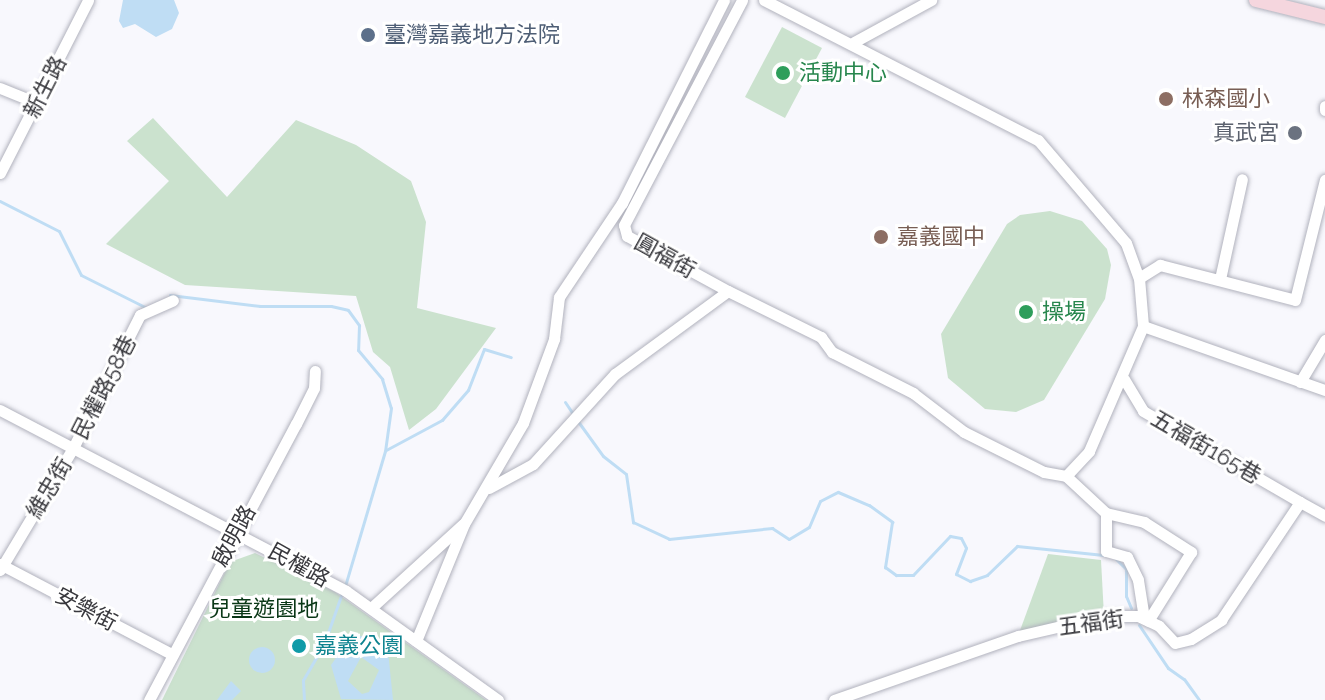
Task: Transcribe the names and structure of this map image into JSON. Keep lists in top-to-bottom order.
{
  "streets": {
    "street": [
      "新生路",
      "圓福街",
      "民權路58巷",
      "五福街165巷",
      "維忠街",
      "啟明路",
      "民權路",
      "安樂街",
      "五福街"
    ]
  },
  "crossings": [
    ["圓福街", "民權路"],
    ["民權路58巷", "維忠街"],
    ["民權路58巷", "民權路"],
    ["五福街165巷", "五福街"],
    ["維忠街", "民權路"],
    ["維忠街", "安樂街"],
    ["啟明路", "民權路"],
    ["啟明路", "安樂街"]
  ],
  "parks": ["兒童遊園地"],
  "places": [
    "臺灣嘉義地方法院",
    "活動中心",
    "林森國小",
    "真武宮",
    "嘉義國中",
    "操場",
    "嘉義公園"
  ]
}
